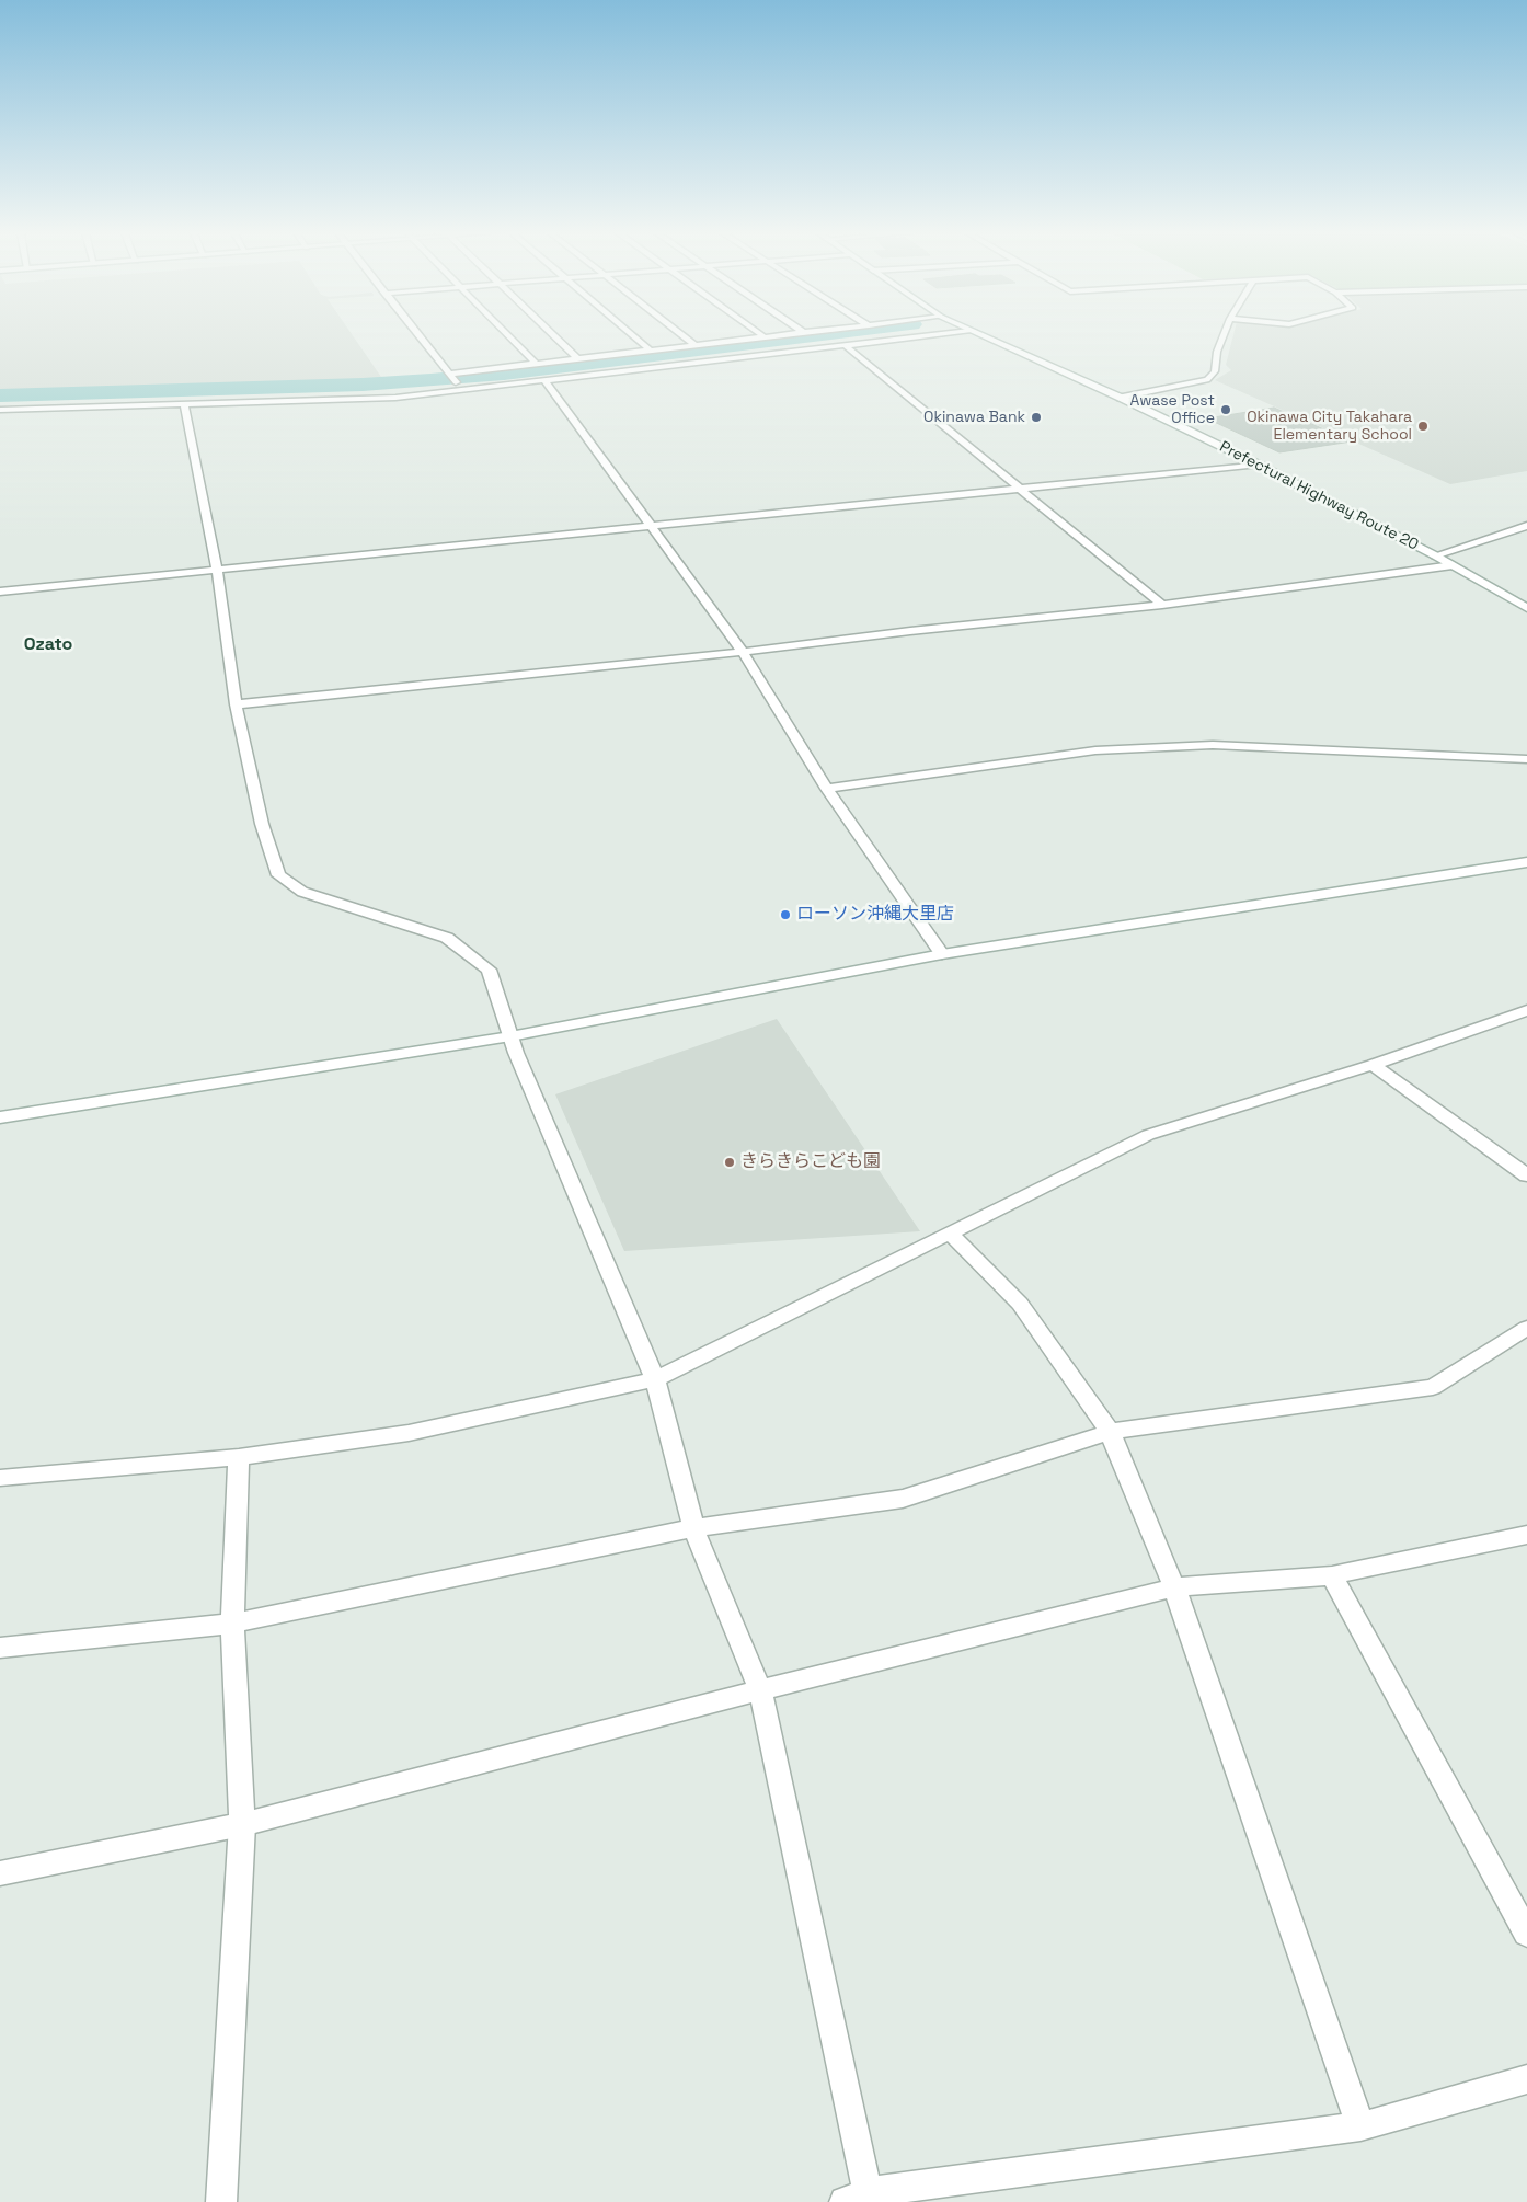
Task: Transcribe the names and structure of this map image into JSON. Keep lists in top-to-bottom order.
{
  "streets": {
    "street": ["Prefectural Highway Route 20"]
  },
  "districts": ["Ozato"],
  "places": [
    "Awase Post Office",
    "Okinawa Bank",
    "Okinawa City Takahara Elementary School",
    "ローソン沖縄大里店",
    "きらきらこども園"
  ]
}
